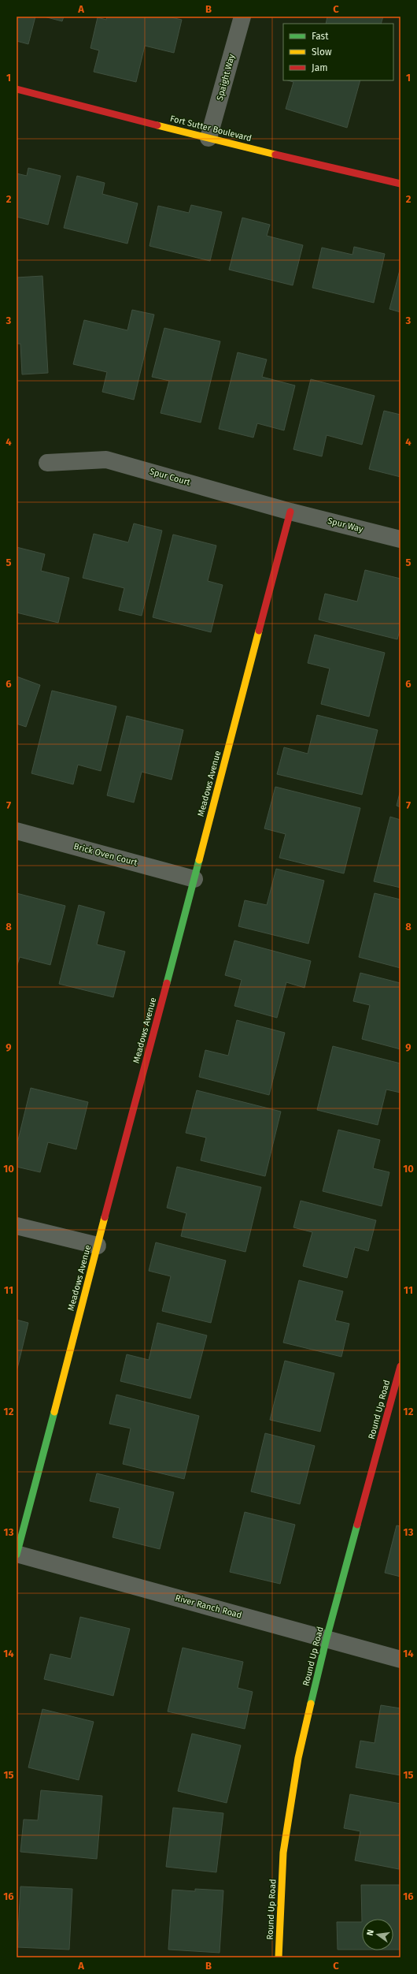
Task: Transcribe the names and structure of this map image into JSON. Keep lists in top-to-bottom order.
{
  "streets": {
    "street": [
      "Spaight Way",
      "Fort Sutter Boulevard",
      "Spur Court",
      "Spur Way",
      "Meadows Avenue",
      "Brick Oven Court",
      "Round Up Road",
      "River Ranch Road"
    ]
  },
  "crossings": [
    ["Spaight Way", "Fort Sutter Boulevard"],
    ["Spur Court", "Spur Way"],
    ["Spur Court", "Meadows Avenue"],
    ["Spur Way", "Meadows Avenue"],
    ["Meadows Avenue", "Brick Oven Court"],
    ["Meadows Avenue", "River Ranch Road"],
    ["Round Up Road", "River Ranch Road"]
  ],
  "legend": ["Fast", "Slow", "Jam"],
  "north": "left",
  "grid": {
    "columns": ["A", "B", "C"],
    "rows": [
      "1",
      "2",
      "3",
      "4",
      "5",
      "6",
      "7",
      "8",
      "9",
      "10",
      "11",
      "12",
      "13",
      "14",
      "15",
      "16"
    ]
  }
}
